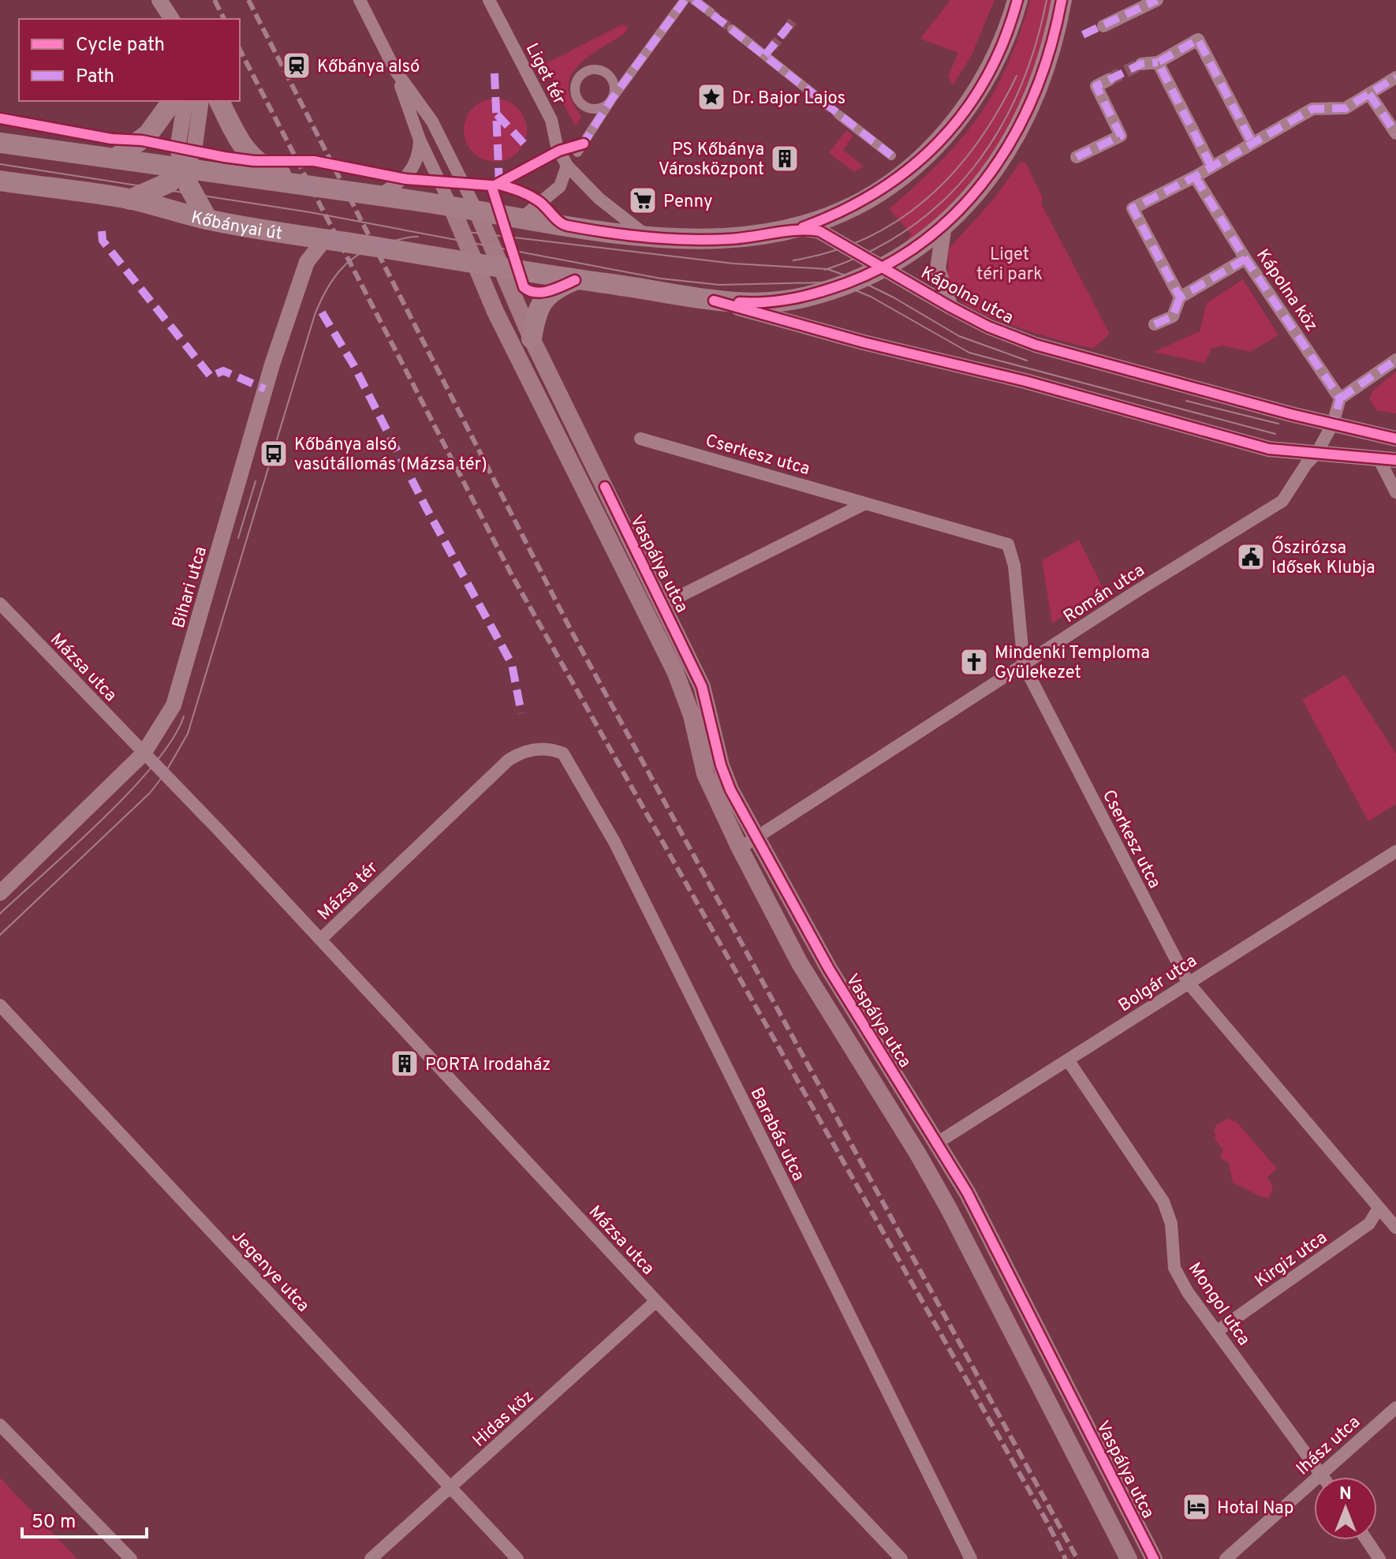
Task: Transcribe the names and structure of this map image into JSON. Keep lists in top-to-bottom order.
{
  "streets": {
    "main road": ["Kőbányai út", "Kápolna utca", "Vaspálya utca"],
    "street": [
      "Liget tér",
      "Kápolna köz",
      "Cserkesz utca",
      "Bihari utca",
      "Román utca",
      "Mázsa utca",
      "Mázsa tér",
      "Bolgár utca",
      "Barabás utca",
      "Kirgiz utca",
      "Jegenye utca",
      "Mongol utca",
      "Hidas köz",
      "Ihász utca"
    ]
  },
  "crossings": [
    ["Liget tér", "Kápolna utca"],
    ["Kőbányai út", "Vaspálya utca"],
    ["Kőbányai út", "Bihari utca"],
    ["Kápolna utca", "Vaspálya utca"],
    ["Kápolna utca", "Román utca"],
    ["Cserkesz utca", "Román utca"],
    ["Cserkesz utca", "Bolgár utca"],
    ["Cserkesz utca", "Kirgiz utca"],
    ["Vaspálya utca", "Román utca"],
    ["Vaspálya utca", "Bolgár utca"],
    ["Bihari utca", "Mázsa utca"],
    ["Bihari utca", "Mázsa tér"],
    ["Mázsa utca", "Mázsa tér"],
    ["Mázsa utca", "Hidas köz"],
    ["Mázsa tér", "Barabás utca"],
    ["Bolgár utca", "Mongol utca"],
    ["Kirgiz utca", "Mongol utca"],
    ["Jegenye utca", "Hidas köz"],
    ["Mongol utca", "Ihász utca"]
  ],
  "parks": ["Liget téri park"],
  "places": {
    "station": ["Kőbánya alsó"],
    "place": ["Dr. Bajor Lajos"],
    "building": ["PS Kőbánya Városközpont", "PORTA Irodaház"],
    "supermarket": ["Penny"],
    "bus stop": ["Kőbánya alsó vasútállomás (Mázsa tér)"],
    "public building": ["Őszirózsa Idősek Klubja"],
    "church": ["Mindenki Temploma Gyülekezet"],
    "hotel": ["Hotal Nap"]
  },
  "legend": ["Cycle path", "Path"],
  "scale_bar": "50 m",
  "north": "top"
}
